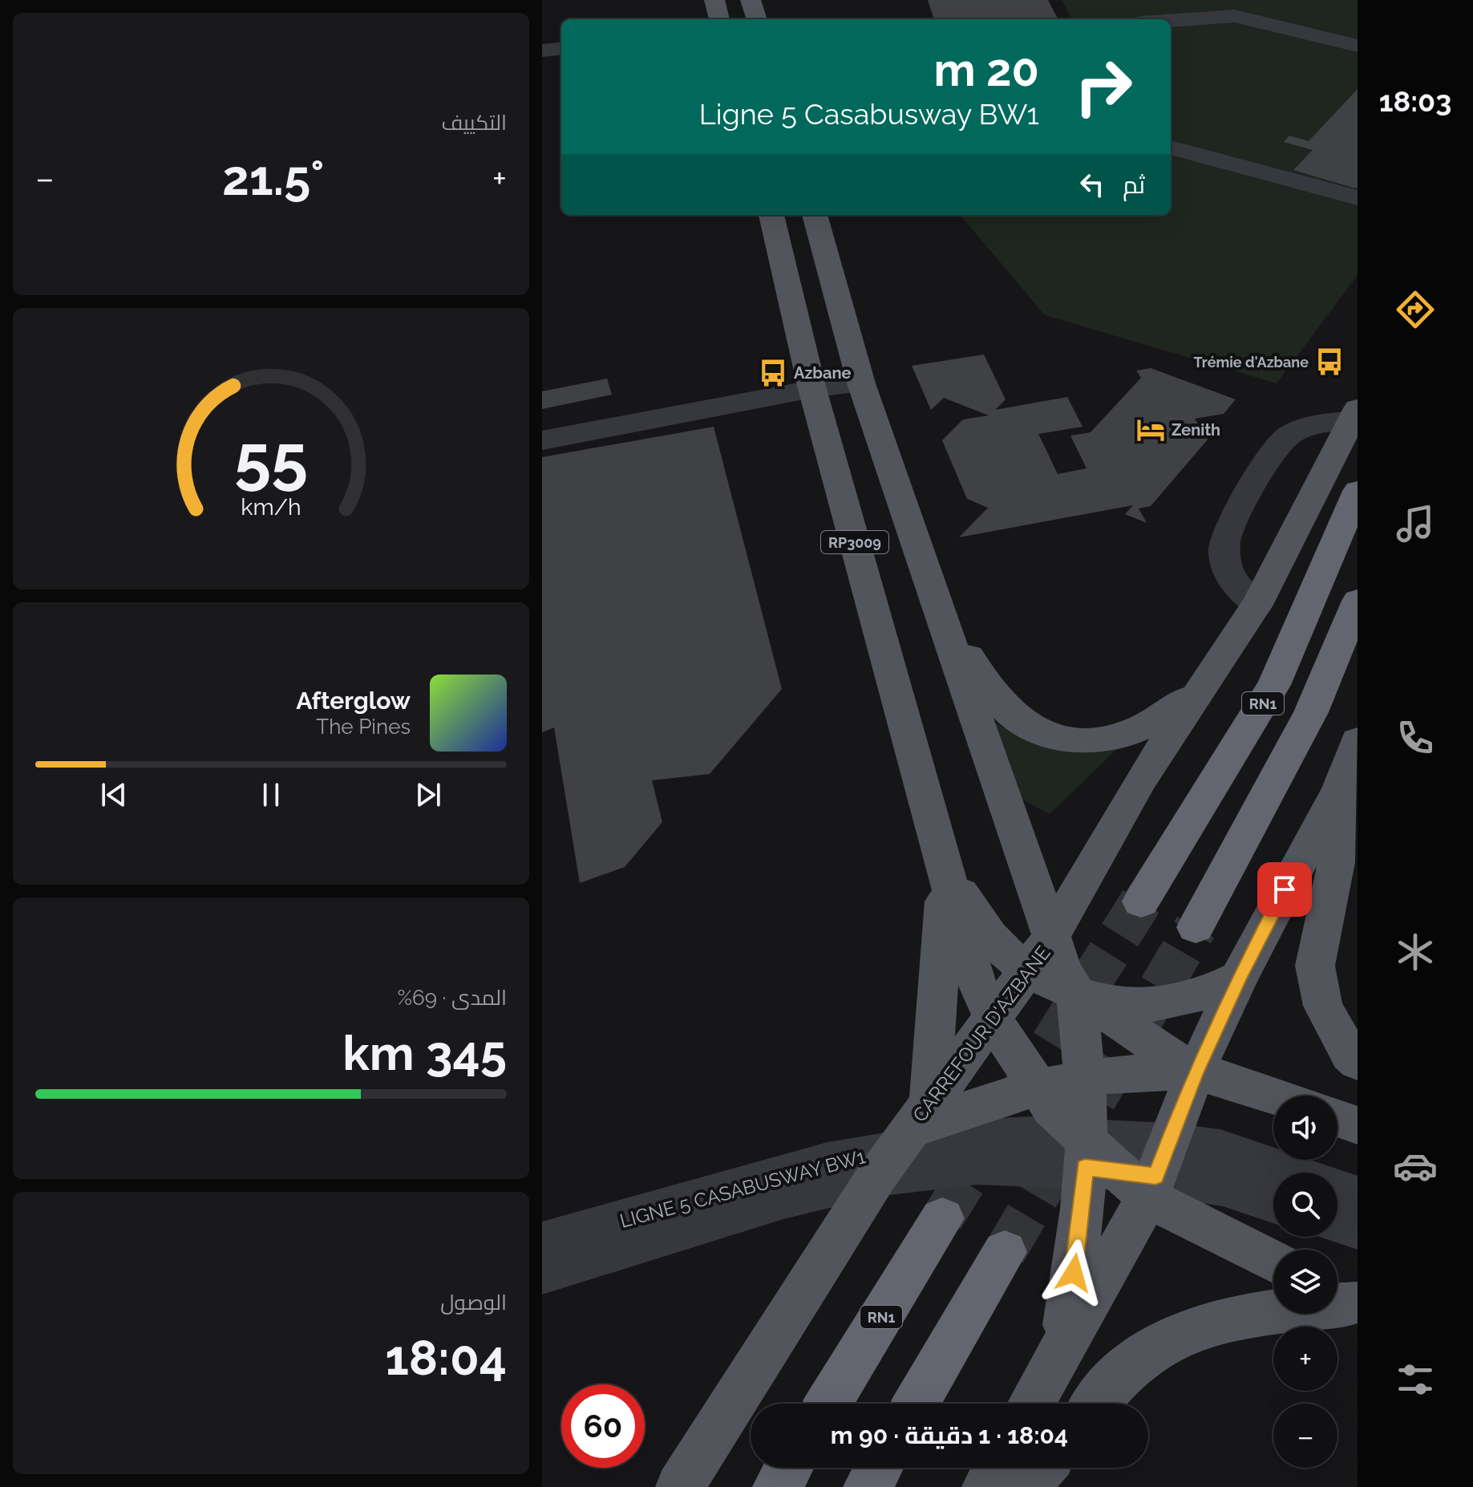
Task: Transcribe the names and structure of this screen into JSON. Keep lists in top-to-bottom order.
{
  "streets": {
    "highway": ["RN1"],
    "main road": ["RP3009", "CARREFOUR D'AZBANE"],
    "street": ["LIGNE 5 CASABUSWAY BW1"]
  },
  "crossings": [
    ["RP3009", "CARREFOUR D'AZBANE"],
    ["CARREFOUR D'AZBANE", "LIGNE 5 CASABUSWAY BW1"]
  ],
  "places": {
    "bus stop": ["Trémie d'Azbane", "Azbane"],
    "hotel": ["Zenith"]
  },
  "page": {
    "tabs": "18:03",
    "tile": [
      "التكييف",
      ["المدى · 69%", "345 km"],
      ["الوصول", "18:04"]
    ],
    "turn": ["20 m", "Ligne 5 Casabusway BW1"],
    "heat": ["−", "21.5°", "+"],
    "then": "ثم",
    "song": ["Afterglow", "The Pines"],
    "map_buttons": ["+", "−"],
    "limit": "60",
    "trip": "18:04 · 1 دقيقة · 90 m",
    "gauge": ["55", "km/h"]
  }
}
